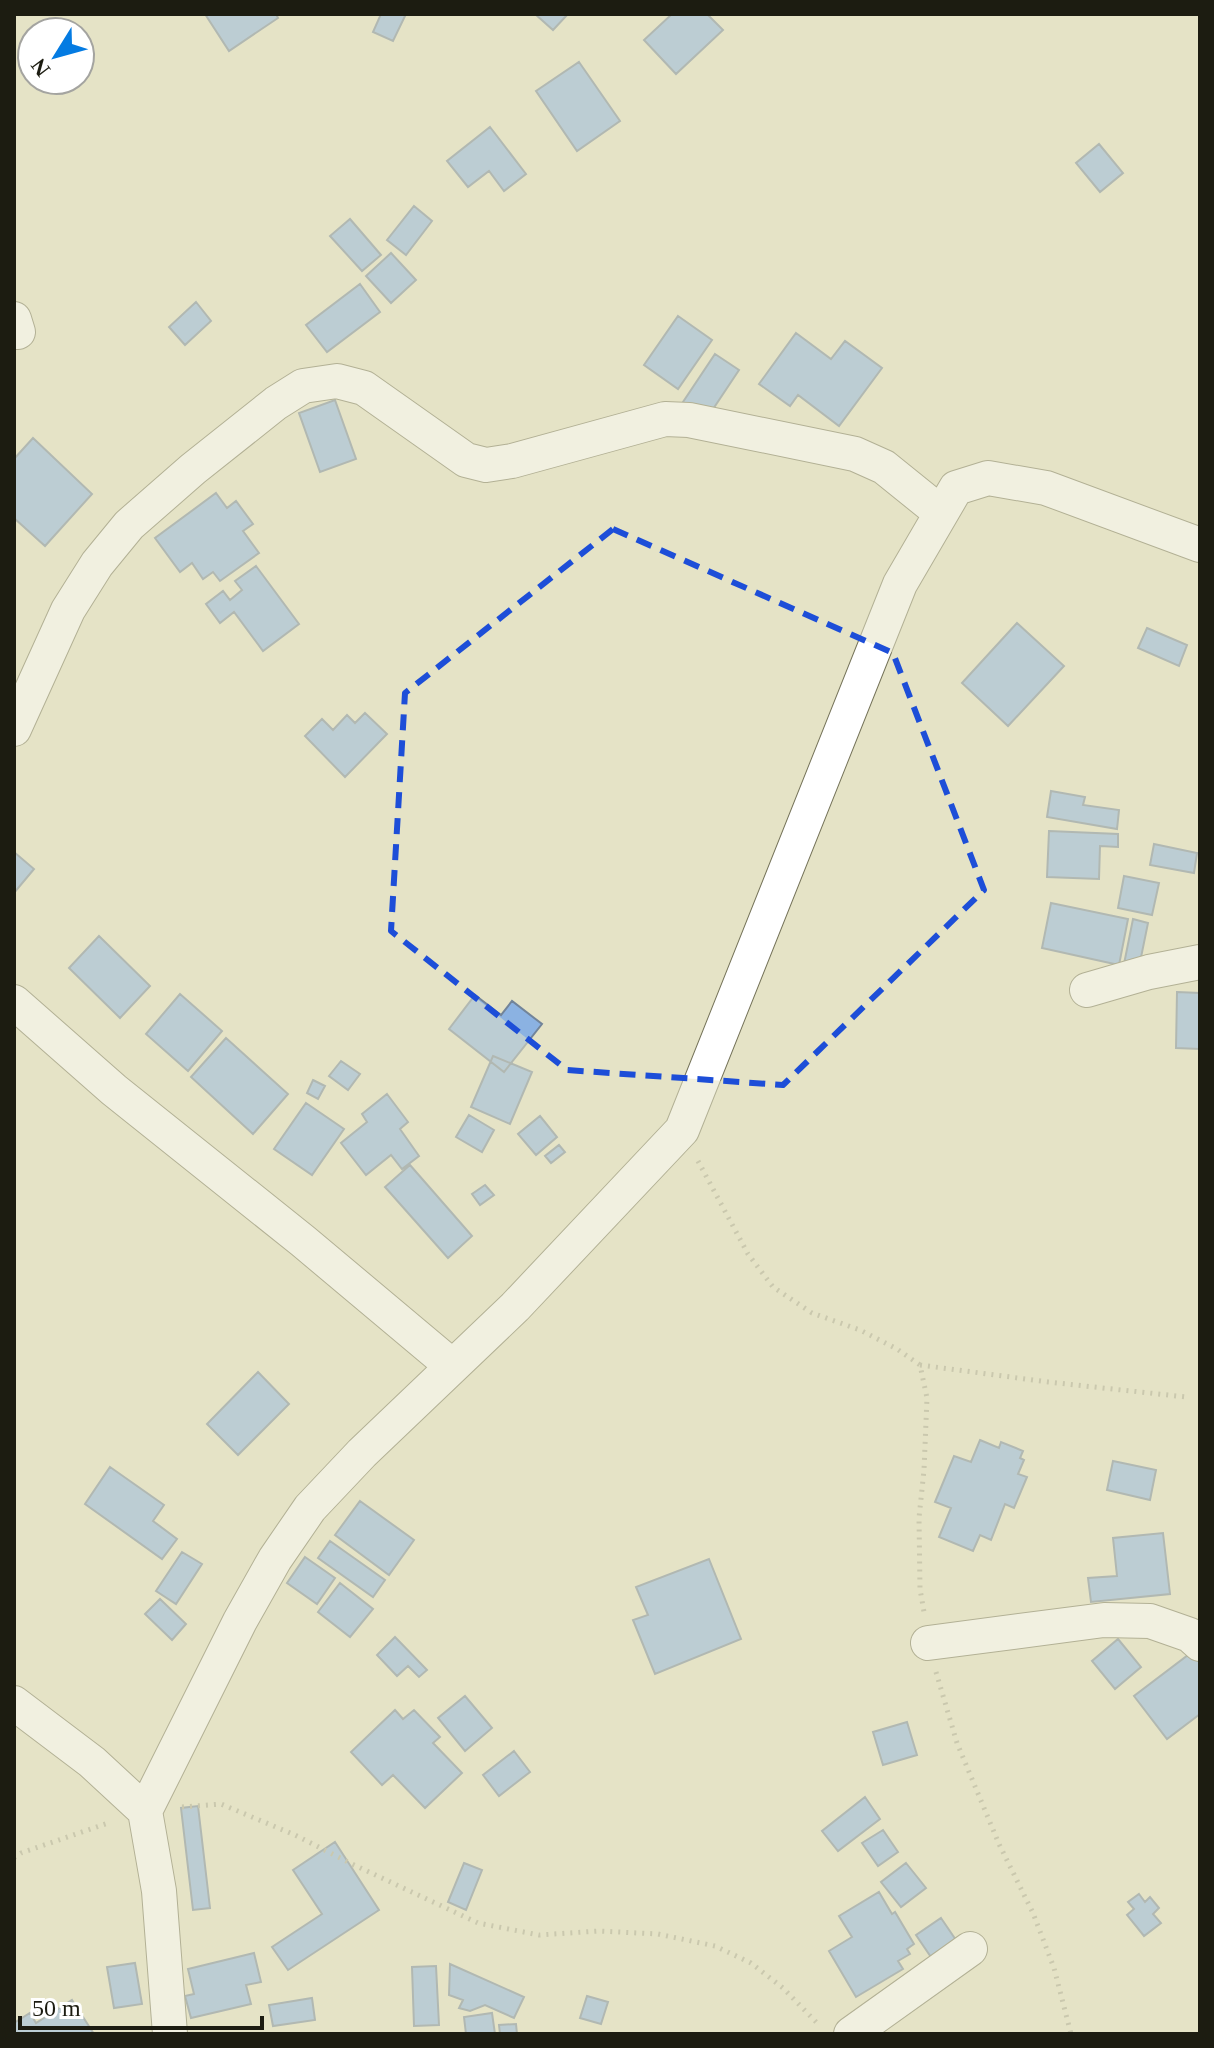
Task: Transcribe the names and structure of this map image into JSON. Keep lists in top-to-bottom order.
{
  "scale_bar": "50 m",
  "north": "bottom left"
}
